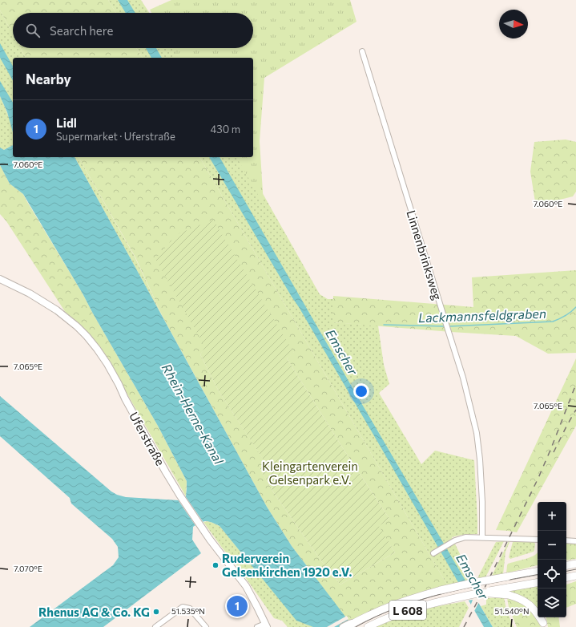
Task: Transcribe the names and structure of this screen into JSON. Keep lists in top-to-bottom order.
{
  "streets": {
    "main road": ["Uferstraße", "L 608"],
    "street": ["Linnenbrinksweg"]
  },
  "water": ["Lackmannsfeldgraben", "Emscher", "Rhein-Herne-Kanal"],
  "parks": ["Kleingartenverein Gelsenpark e.V."],
  "places": ["Ruderverein Gelsenkirchen 1920 e.V.", "Rhenus AG & Co. KG"],
  "north": "right",
  "page": {
    "search": "Search here",
    "heading": "Nearby",
    "list": [
      {
        "mark": "1",
        "name": "Lidl",
        "note": "Supermarket · Uferstraße",
        "value": "430 m"
      }
    ],
    "map_buttons": ["+", "−"],
    "pins": "1"
  },
  "coordinates": [
    "7.060°E",
    "7.065°E",
    "7.070°E",
    "51.535°N",
    "51.540°N"
  ]
}
